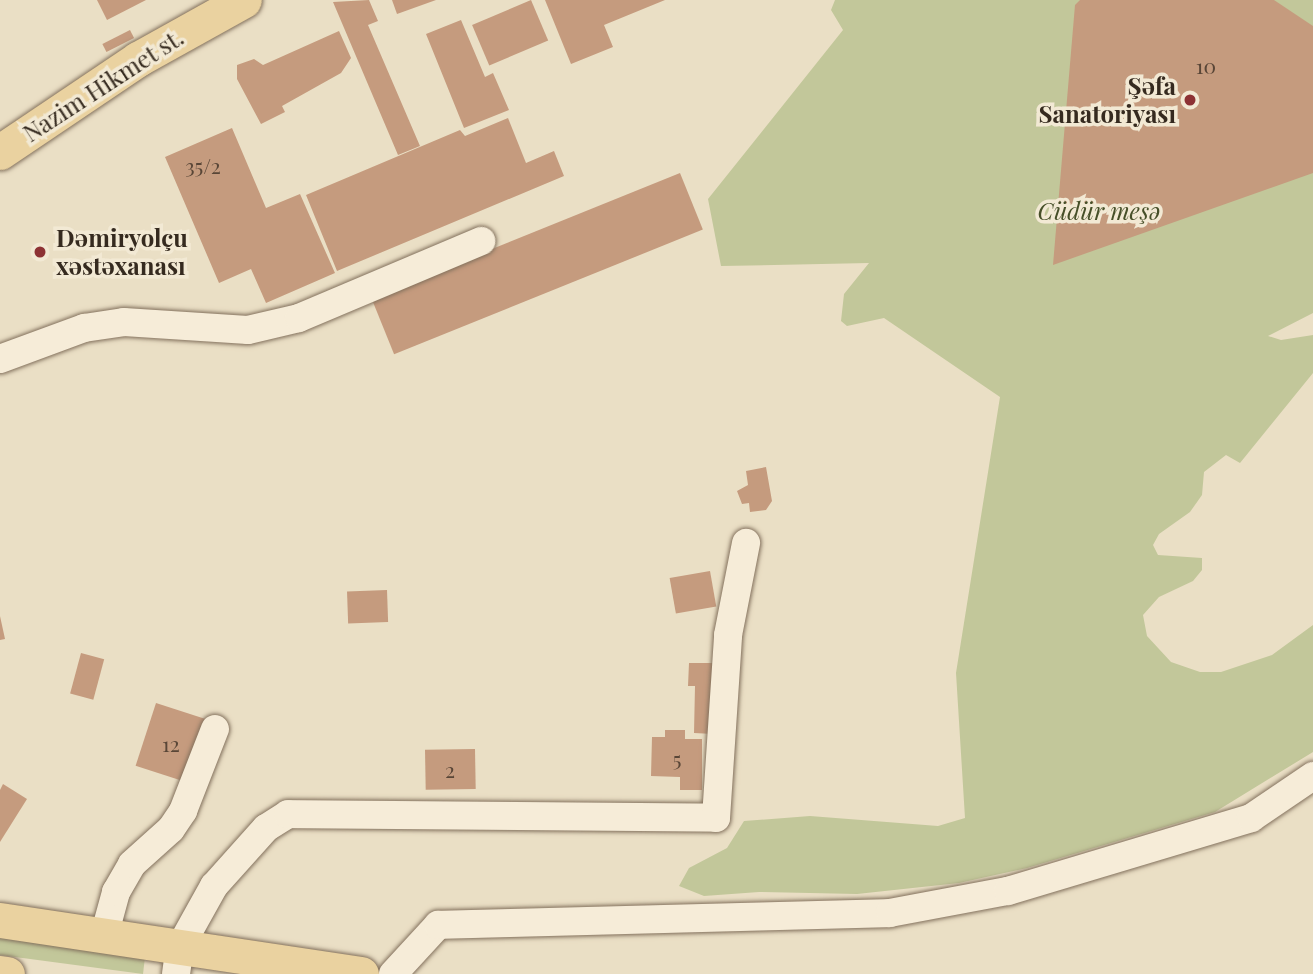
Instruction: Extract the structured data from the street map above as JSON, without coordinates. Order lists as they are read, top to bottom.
{
  "streets": {
    "main road": ["Nazim Hikmet st."]
  },
  "parks": ["Cüdür meşə"],
  "places": ["Şəfa Sanatoriyası", "Dəmiryolçu xəstəxanası"],
  "house_numbers": [
    "10",
    "35/2",
    "12",
    "5",
    "2"
  ]
}
